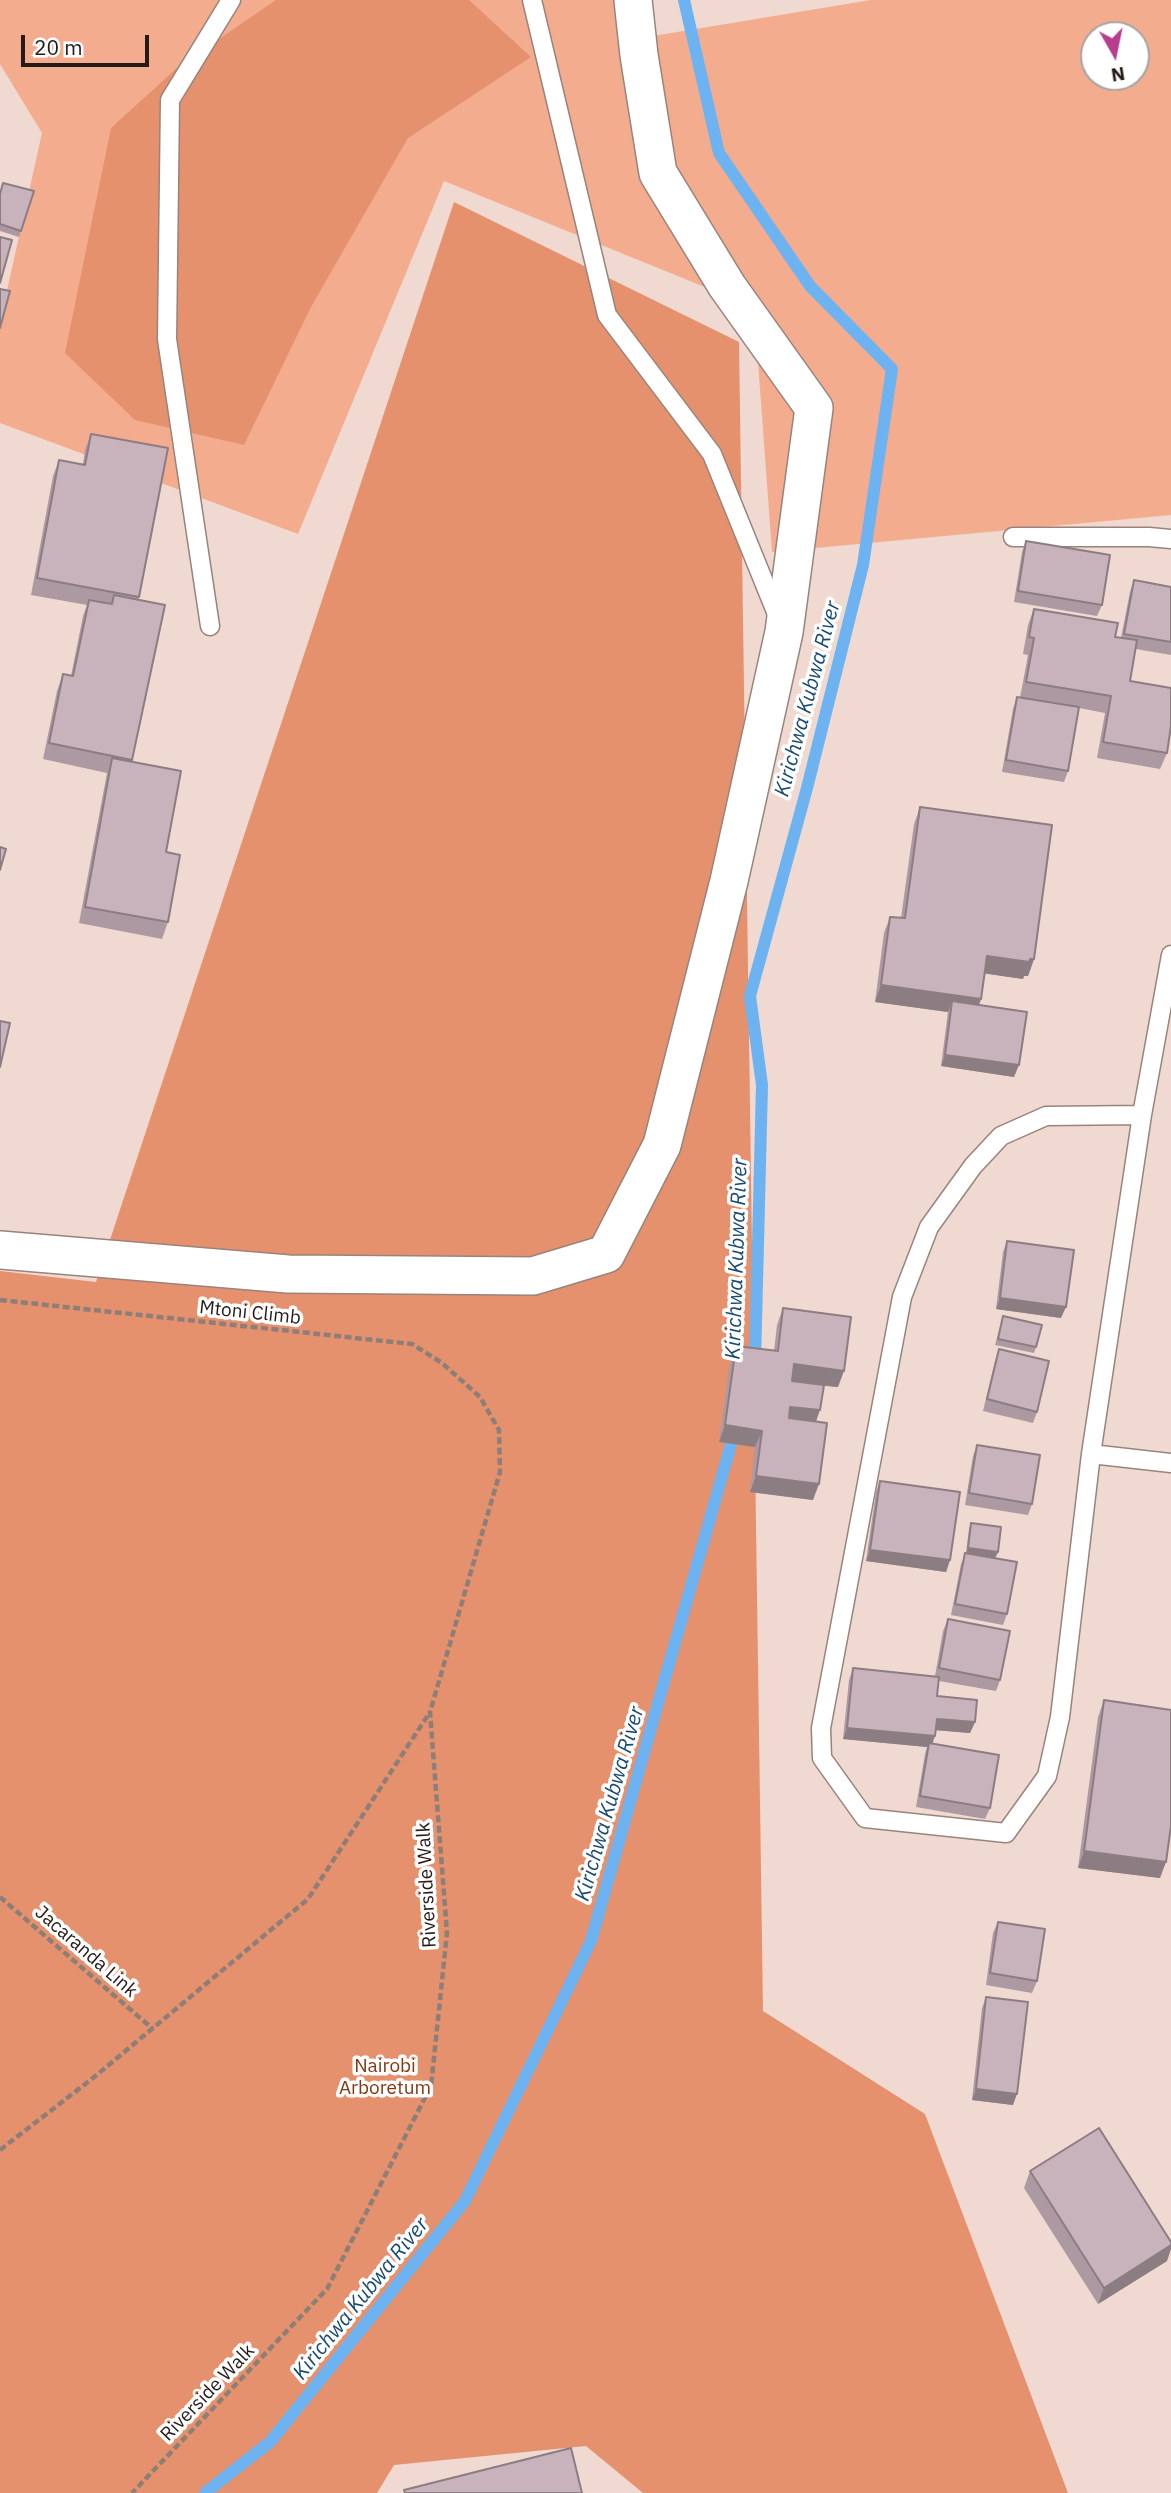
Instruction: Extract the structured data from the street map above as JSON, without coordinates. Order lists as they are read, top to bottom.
{
  "streets": {
    "path": ["Mtoni Climb", "Riverside Walk", "Jacaranda Link"]
  },
  "crossings": [
    ["Mtoni Climb", "Riverside Walk"]
  ],
  "water": ["Kirichwa Kubwa River"],
  "parks": ["Nairobi Arboretum"],
  "scale_bar": "20 m",
  "north": "bottom"
}
